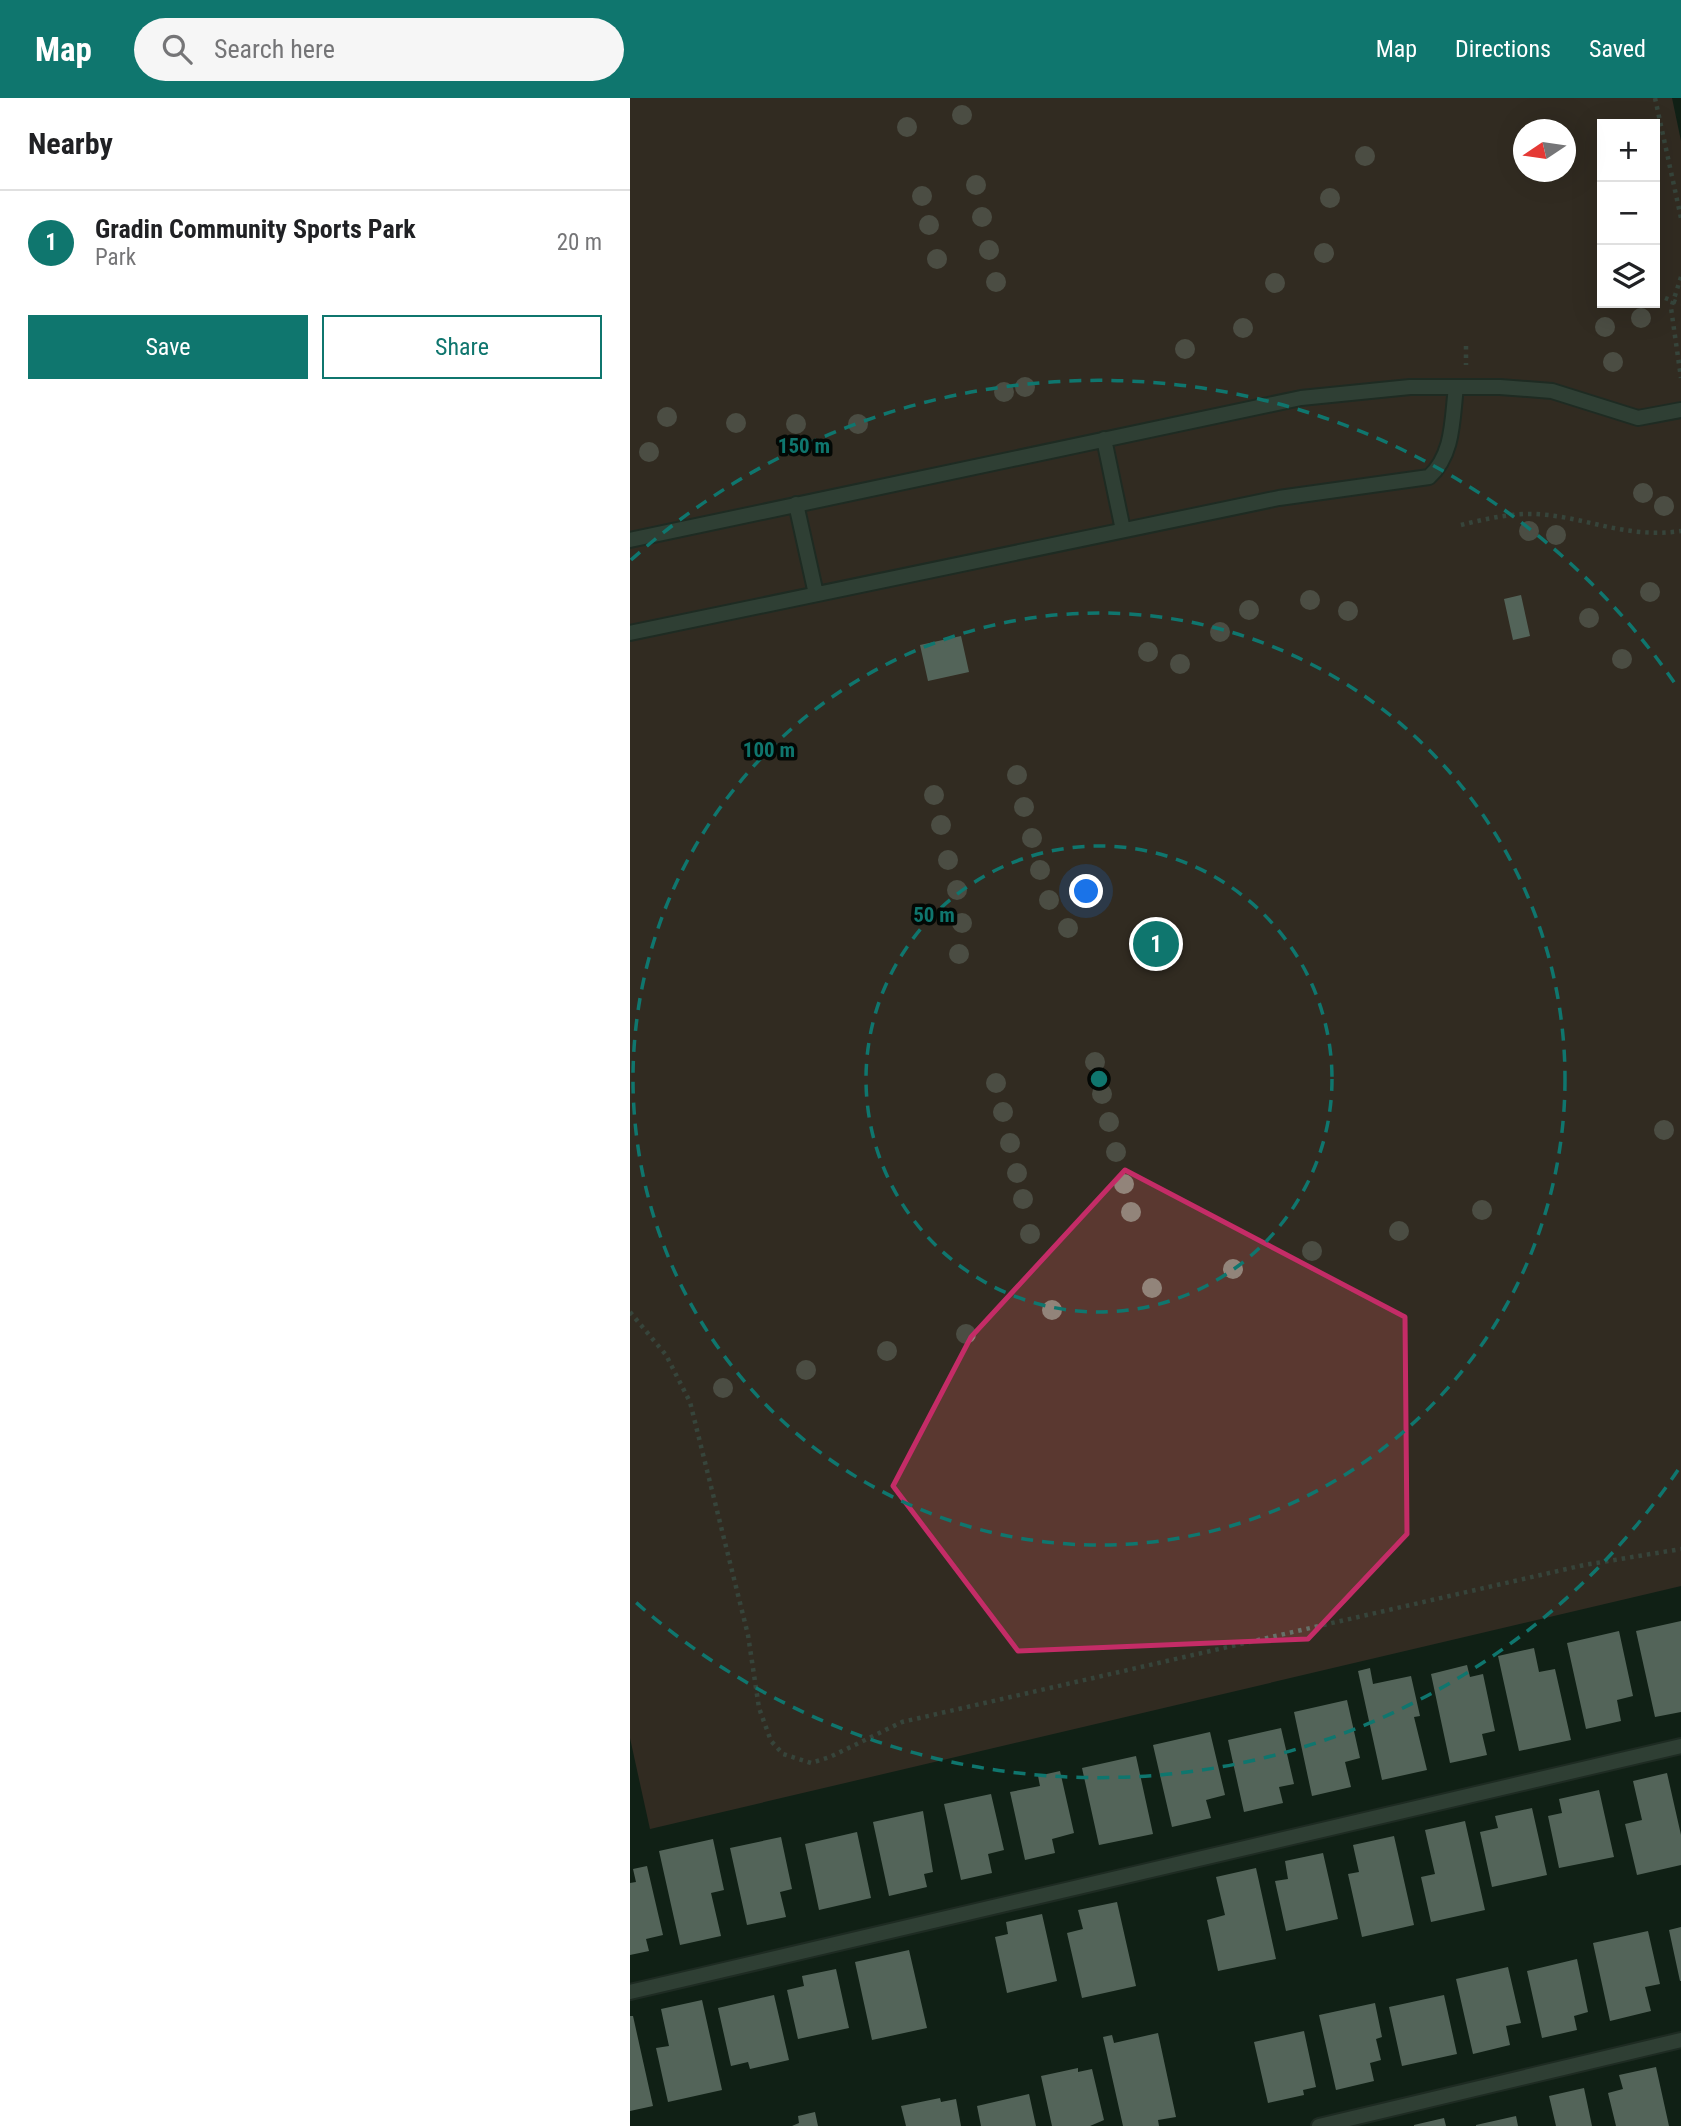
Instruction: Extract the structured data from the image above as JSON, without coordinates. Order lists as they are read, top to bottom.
{
  "north": "left",
  "page": {
    "header": "Map",
    "search": "Search here",
    "nav": ["Map", "Directions", "Saved"],
    "heading": "Nearby",
    "map_buttons": ["+", "−"],
    "list": [
      {
        "mark": "1",
        "name": "Gradin Community Sports Park",
        "note": "Park",
        "value": "20 m"
      }
    ],
    "buttons": ["Save", "Share"],
    "pins": "1"
  },
  "rings": ["150 m", "100 m", "50 m"]
}
